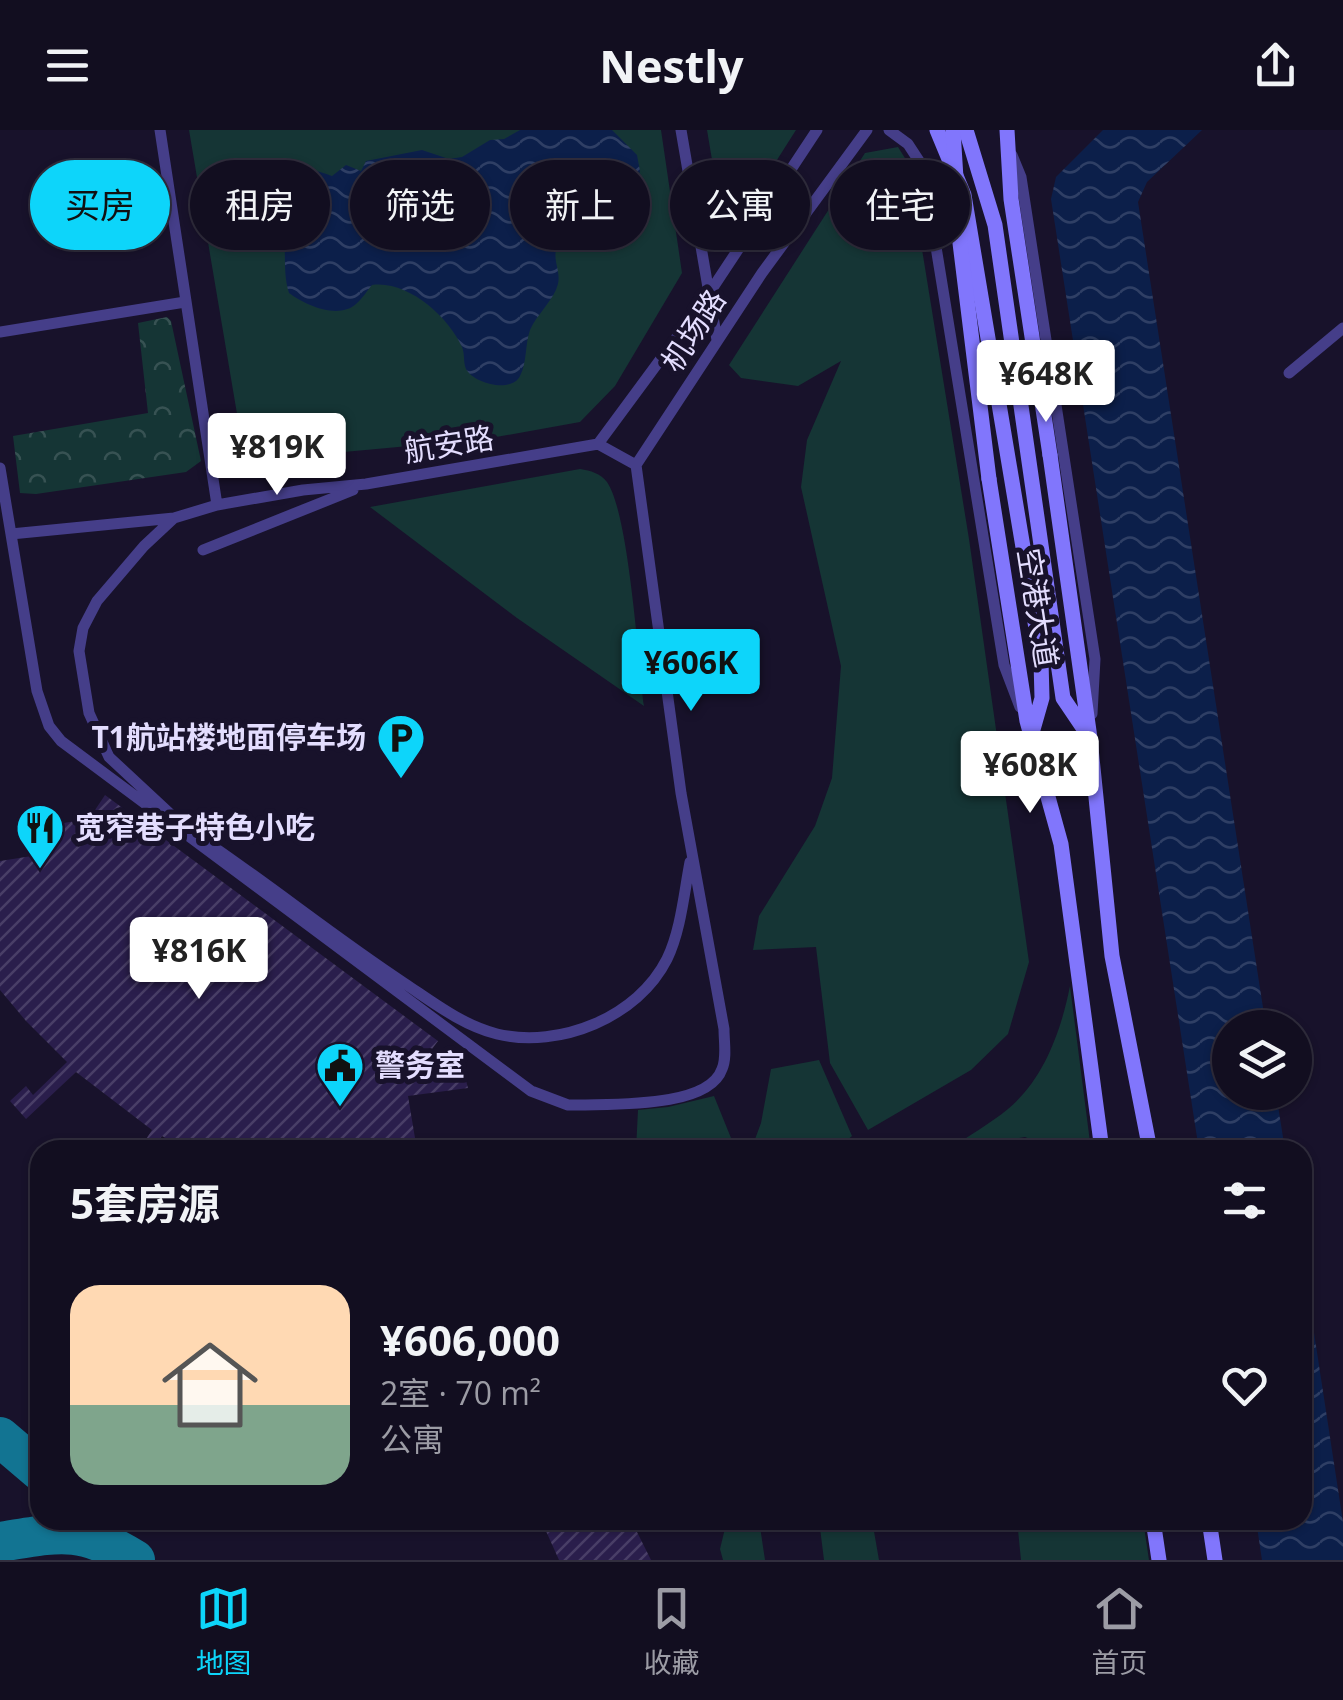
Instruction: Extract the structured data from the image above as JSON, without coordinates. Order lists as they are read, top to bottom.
{
  "streets": {
    "main road": ["空港大道"],
    "street": ["机场路", "航安路"]
  },
  "crossings": [
    ["机场路", "航安路"]
  ],
  "places": {
    "parking": ["T1航站楼地面停车场"],
    "restaurant": ["宽窄巷子特色小吃"],
    "public building": ["警务室"]
  },
  "page": {
    "header": "Nestly",
    "chip": [
      "买房",
      "租房",
      "筛选",
      "新上",
      "公寓",
      "住宅"
    ],
    "price": [
      "¥648K",
      "¥819K",
      "¥606K",
      "¥608K",
      "¥816K"
    ],
    "heading": "5套房源",
    "list": [
      {
        "name": "¥606,000",
        "note": "2室 · 70 m² · 公寓"
      }
    ],
    "tabs": ["地图", "收藏", "首页"]
  }
}
